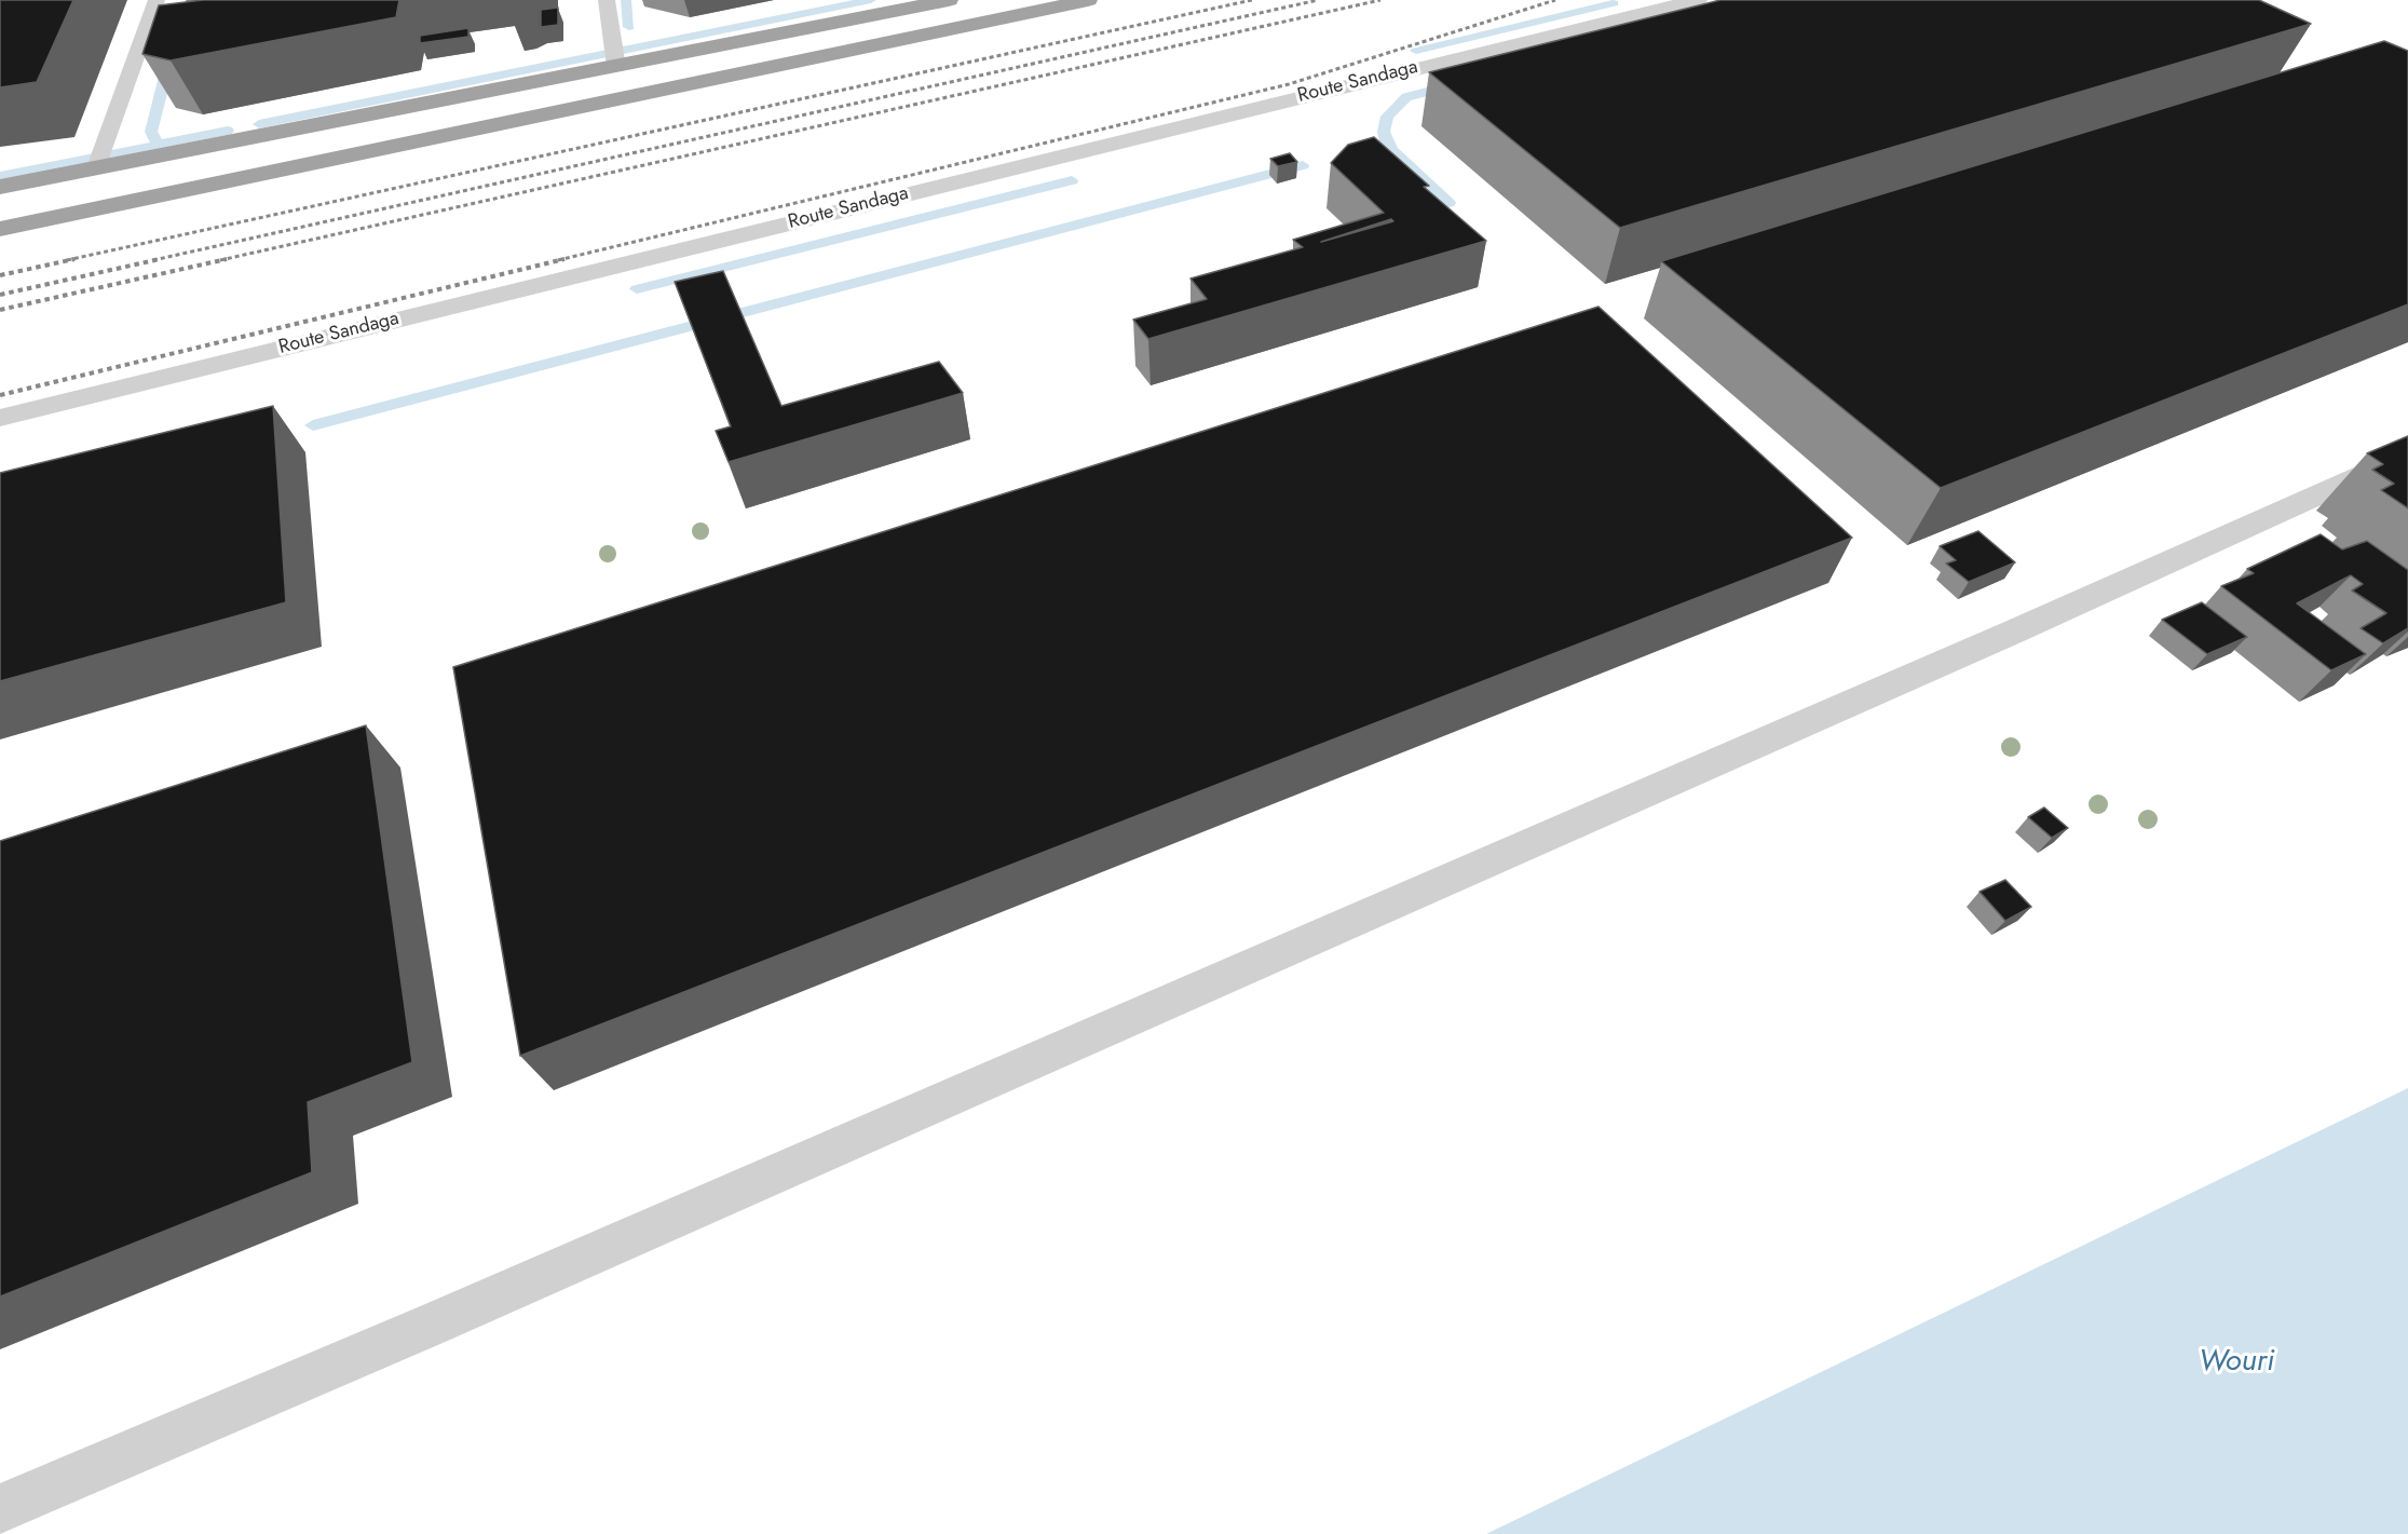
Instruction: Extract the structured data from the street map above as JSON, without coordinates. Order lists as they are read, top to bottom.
{
  "streets": {
    "street": ["Route Sandaga"]
  },
  "water": ["Wouri"]
}
